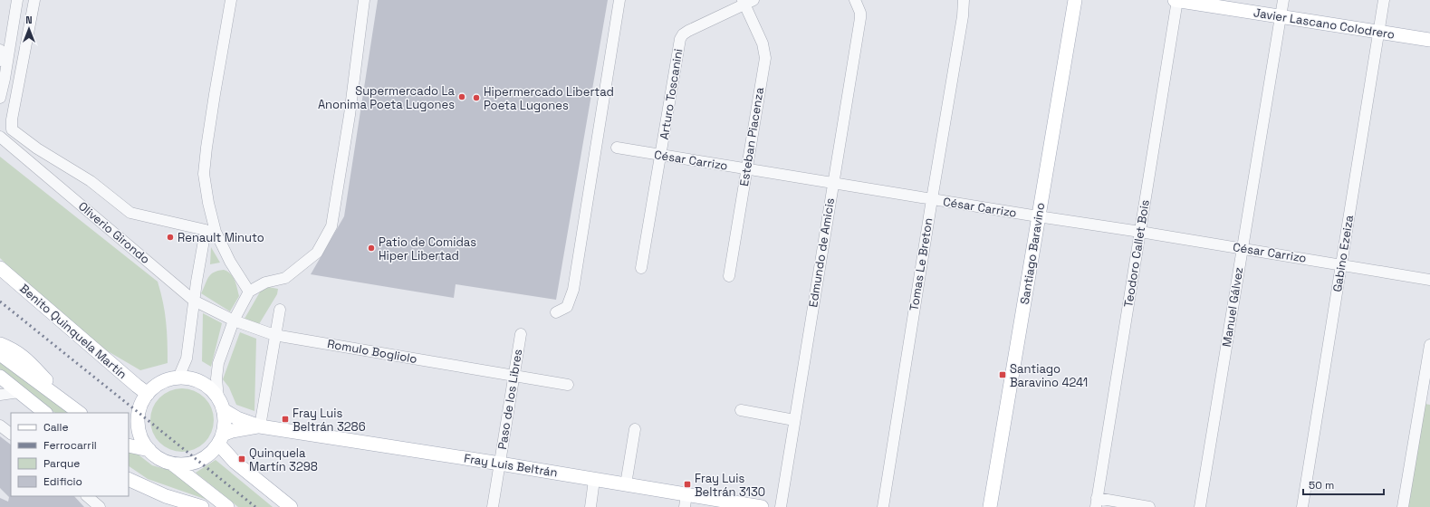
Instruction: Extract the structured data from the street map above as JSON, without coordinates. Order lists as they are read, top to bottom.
{
  "streets": {
    "main road": [
      "Javier Lascano Colodrero",
      "Santiago Baravino",
      "Benito Quinquela Martín",
      "Fray Luis Beltrán"
    ],
    "street": [
      "Arturo Toscanini",
      "Esteban Piacenza",
      "César Carrizo",
      "Oliverio Girondo",
      "Edmundo de Amicis",
      "Teodoro Callet Bois",
      "Gabino Ezeiza",
      "Tomas Le Breton",
      "Manuel Gálvez",
      "Romulo Bogliolo",
      "Paso de los Libres"
    ]
  },
  "crossings": [
    ["Javier Lascano Colodrero", "Teodoro Callet Bois"],
    ["Javier Lascano Colodrero", "Gabino Ezeiza"],
    ["Javier Lascano Colodrero", "Manuel Gálvez"],
    ["Arturo Toscanini", "Esteban Piacenza"],
    ["Arturo Toscanini", "César Carrizo"],
    ["Esteban Piacenza", "César Carrizo"],
    ["César Carrizo", "Edmundo de Amicis"],
    ["César Carrizo", "Santiago Baravino"],
    ["César Carrizo", "Teodoro Callet Bois"],
    ["César Carrizo", "Gabino Ezeiza"],
    ["César Carrizo", "Tomas Le Breton"],
    ["César Carrizo", "Manuel Gálvez"],
    ["Oliverio Girondo", "Romulo Bogliolo"],
    ["Romulo Bogliolo", "Paso de los Libres"],
    ["Paso de los Libres", "Fray Luis Beltrán"]
  ],
  "places": {
    "other": [
      "Supermercado La Anonima Poeta Lugones",
      "Hipermercado Libertad Poeta Lugones",
      "Renault Minuto",
      "Patio de Comidas Hiper Libertad"
    ],
    "transit": [
      "Santiago Baravino 4241",
      "Fray Luis Beltrán 3286",
      "Quinquela Martín 3298",
      "Fray Luis Beltrán 3130"
    ]
  },
  "legend": [
    "Calle",
    "Ferrocarril",
    "Parque",
    "Edificio"
  ],
  "scale_bar": "50 m",
  "north": "top"
}
